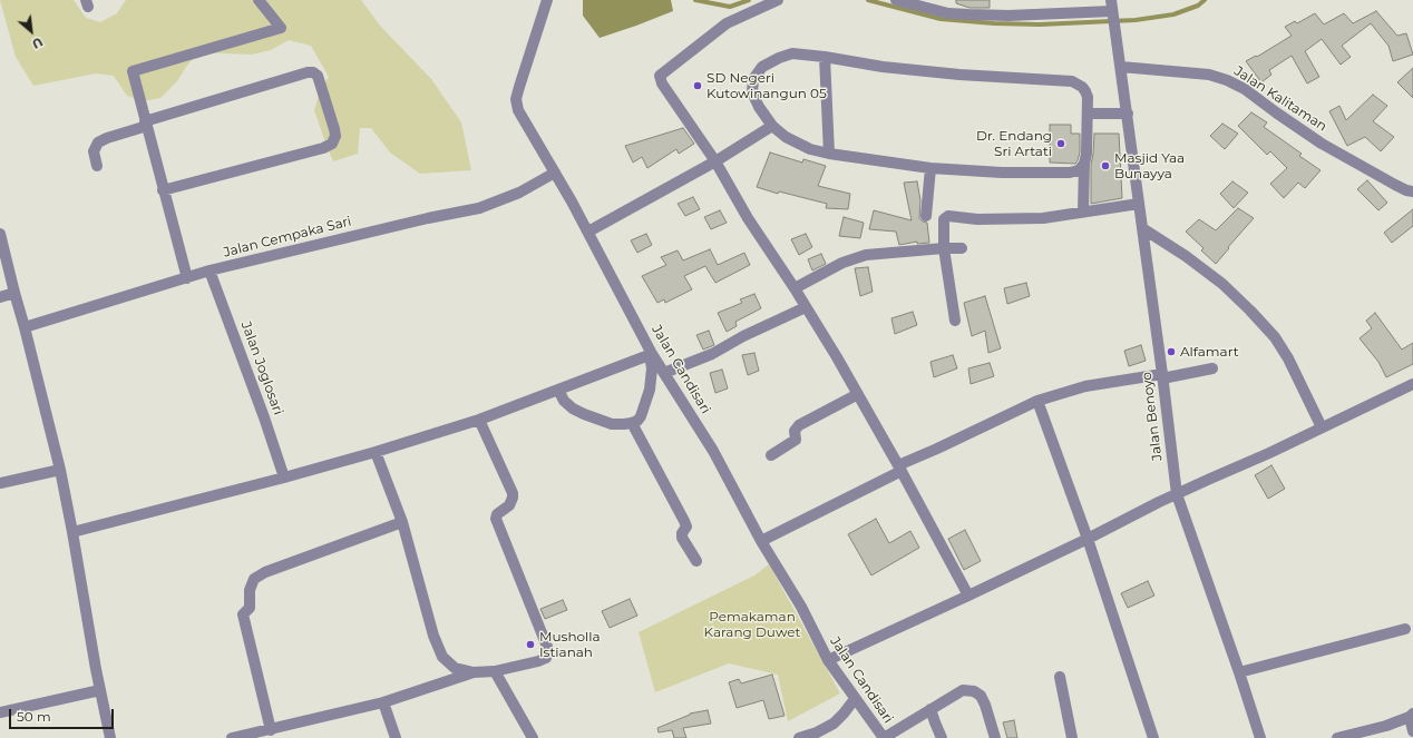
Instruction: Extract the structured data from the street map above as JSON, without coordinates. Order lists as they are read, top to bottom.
{
  "streets": {
    "street": [
      "Jalan Kalitaman",
      "Jalan Cempaka Sari",
      "Jalan Joglosari",
      "Jalan Candisari",
      "Jalan Benoyo"
    ]
  },
  "crossings": [
    ["Jalan Kalitaman", "Jalan Benoyo"],
    ["Jalan Cempaka Sari", "Jalan Joglosari"],
    ["Jalan Cempaka Sari", "Jalan Candisari"]
  ],
  "parks": ["Pemakaman Karang Duwet"],
  "places": [
    "SD Negeri Kutowinangun 05",
    "Dr. Endang Sri Artati",
    "Masjid Yaa Bunayya",
    "Alfamart",
    "Musholla Istianah"
  ],
  "scale_bar": "50 m",
  "north": "bottom right"
}
